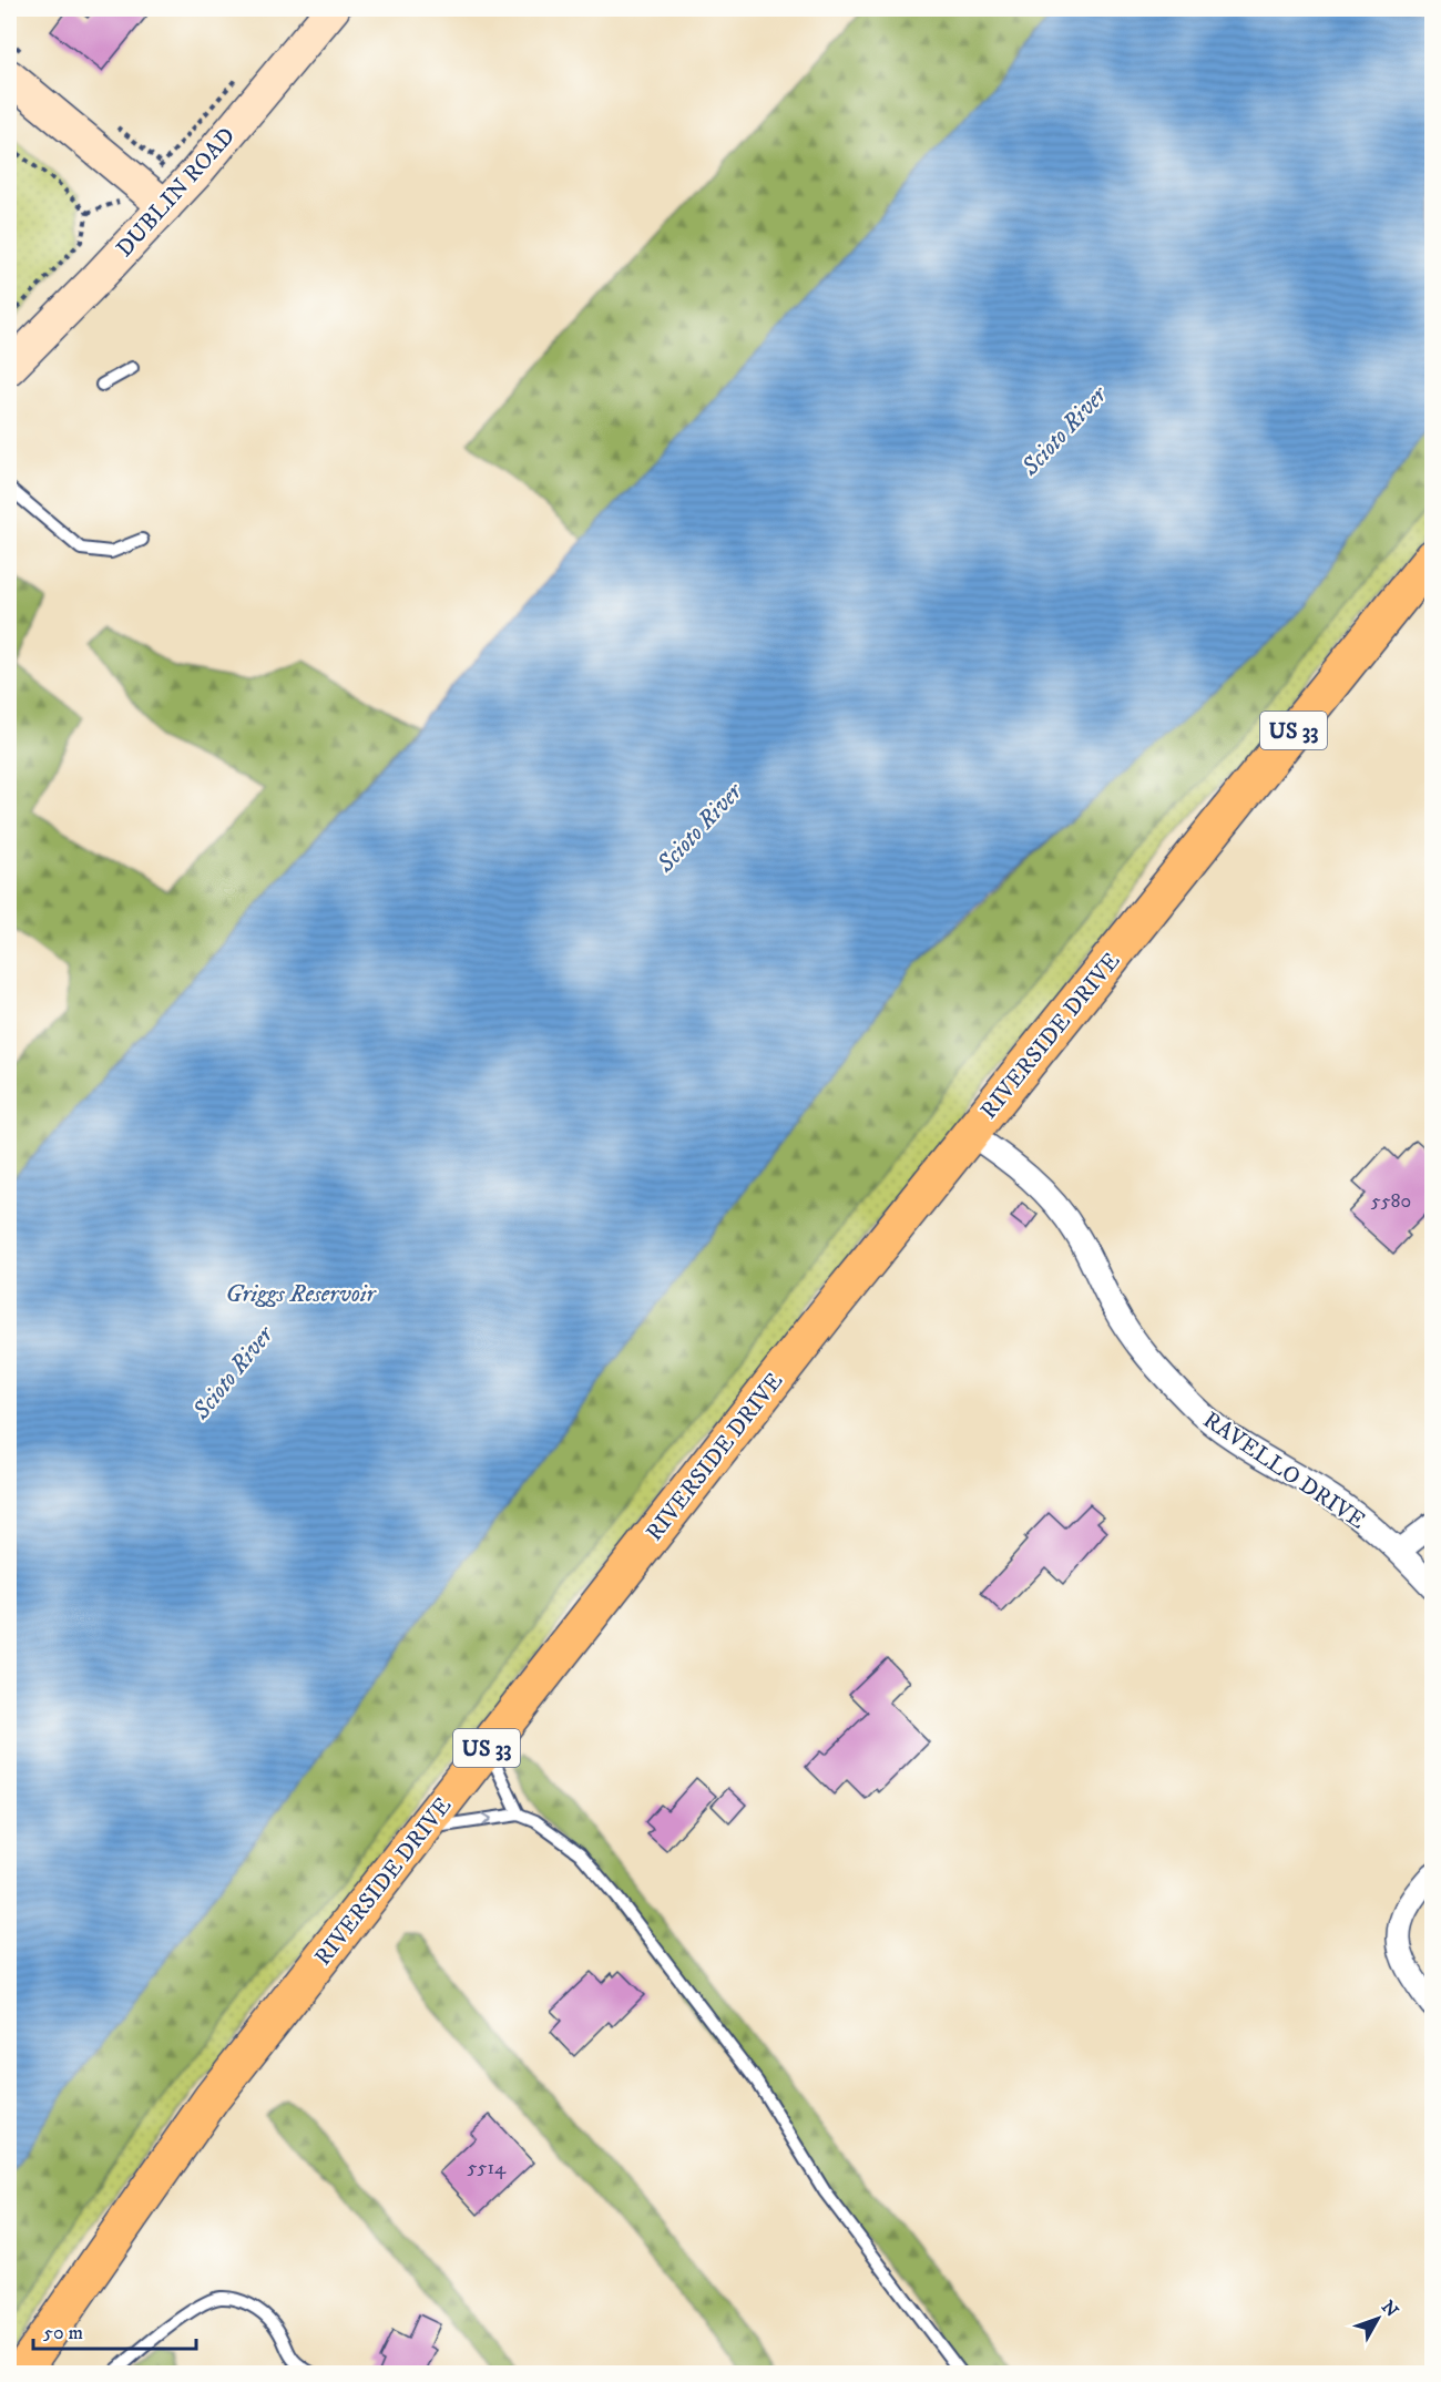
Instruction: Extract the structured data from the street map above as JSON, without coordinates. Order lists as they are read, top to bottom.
{
  "streets": {
    "main road": ["DUBLIN ROAD", "US 33", "RIVERSIDE DRIVE"],
    "street": ["RAVELLO DRIVE"]
  },
  "crossings": [
    ["RIVERSIDE DRIVE", "RAVELLO DRIVE"]
  ],
  "water": ["Scioto River", "Griggs Reservoir"],
  "house_numbers": ["5580", "5514"],
  "scale_bar": "50 m",
  "north": "top right"
}
